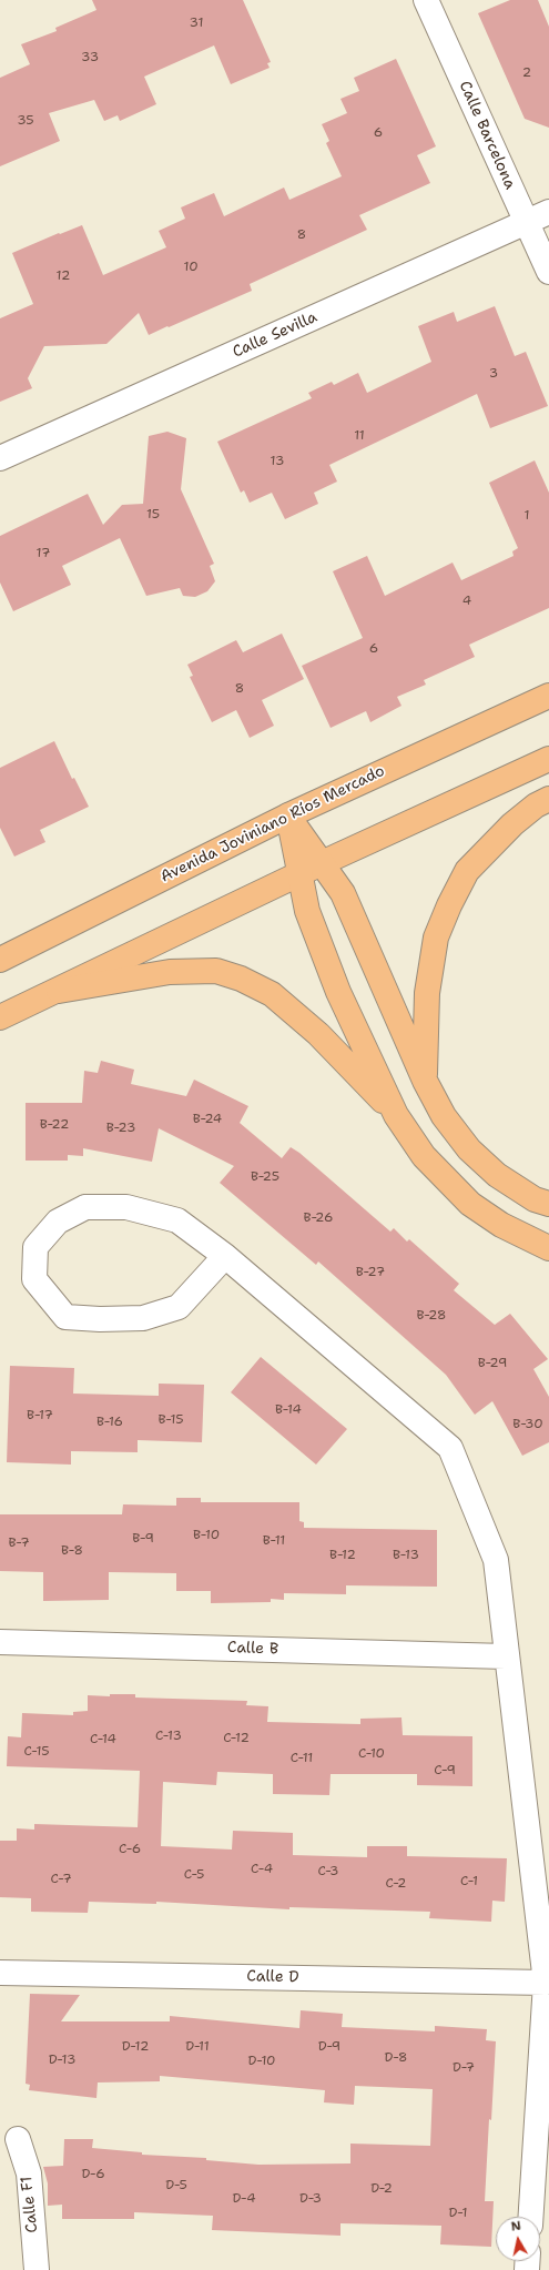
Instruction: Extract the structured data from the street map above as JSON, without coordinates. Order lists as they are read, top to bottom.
{
  "streets": {
    "main road": ["Avenida Joviniano Ríos Mercado"],
    "street": [
      "Calle Barcelona",
      "Calle Sevilla",
      "Calle B",
      "Calle D",
      "Calle F1"
    ]
  },
  "crossings": [
    ["Calle Barcelona", "Calle Sevilla"]
  ],
  "house_numbers": [
    "31",
    "33",
    "2",
    "35",
    "6",
    "8",
    "10",
    "12",
    "3",
    "11",
    "13",
    "15",
    "1",
    "17",
    "4",
    "6",
    "8",
    "B-24",
    "B-22",
    "B-23",
    "B-25",
    "B-26",
    "B-27",
    "B-28",
    "B-29",
    "B-14",
    "B-17",
    "B-15",
    "B-16",
    "B-30",
    "B-10",
    "B-9",
    "B-11",
    "B-7",
    "B-8",
    "B-12",
    "B-13",
    "C-13",
    "C-12",
    "C-14",
    "C-15",
    "C-10",
    "C-11",
    "C-9",
    "C-6",
    "C-4",
    "C-3",
    "C-5",
    "C-7",
    "C-1",
    "C-2",
    "D-12",
    "D-11",
    "D-9",
    "D-8",
    "D-13",
    "D-10",
    "D-7",
    "D-6",
    "D-5",
    "D-2",
    "D-4",
    "D-3",
    "D-1"
  ],
  "north": "top"
}
